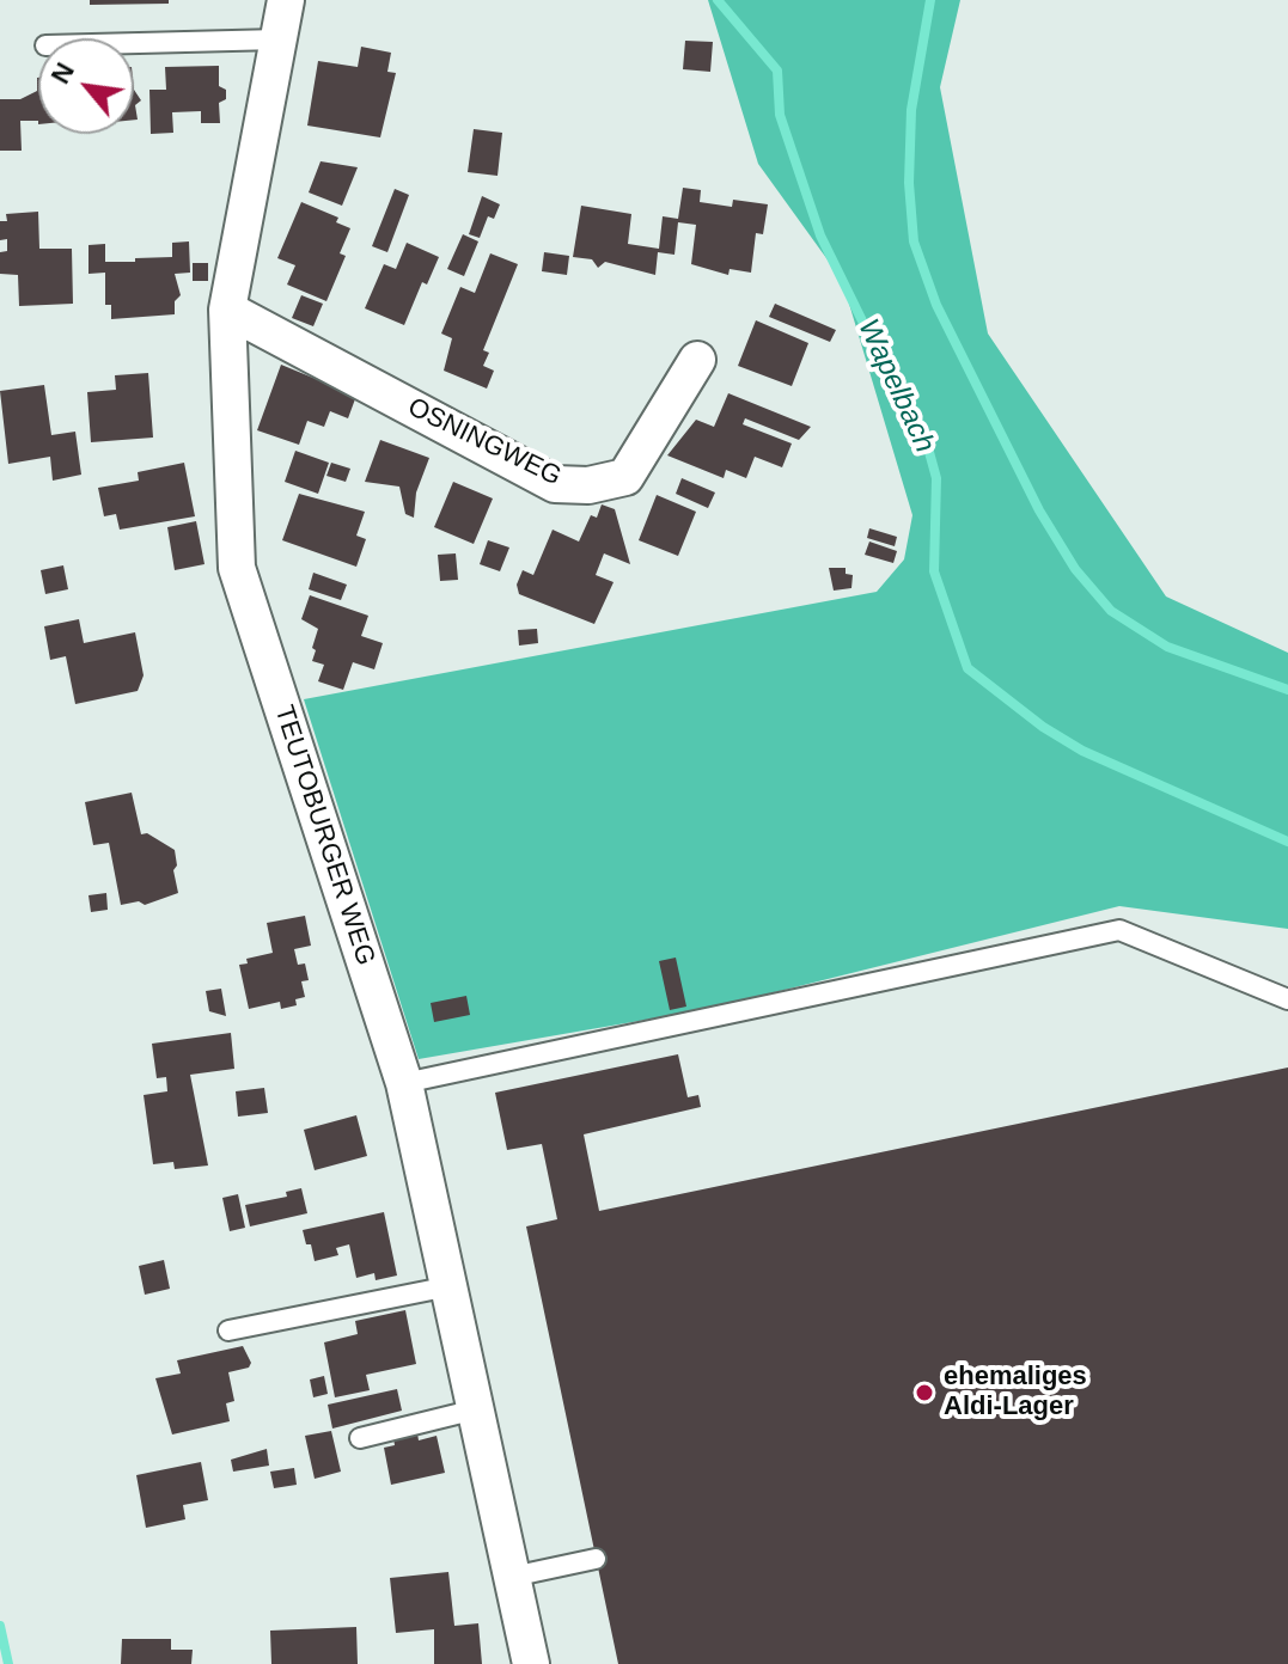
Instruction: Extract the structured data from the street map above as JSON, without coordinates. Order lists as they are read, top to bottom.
{
  "streets": {
    "street": ["OSNINGWEG", "TEUTOBURGER WEG"]
  },
  "crossings": [
    ["OSNINGWEG", "TEUTOBURGER WEG"]
  ],
  "water": ["Wapelbach"],
  "places": ["ehemaliges Aldi-Lager"],
  "north": "top left"
}
